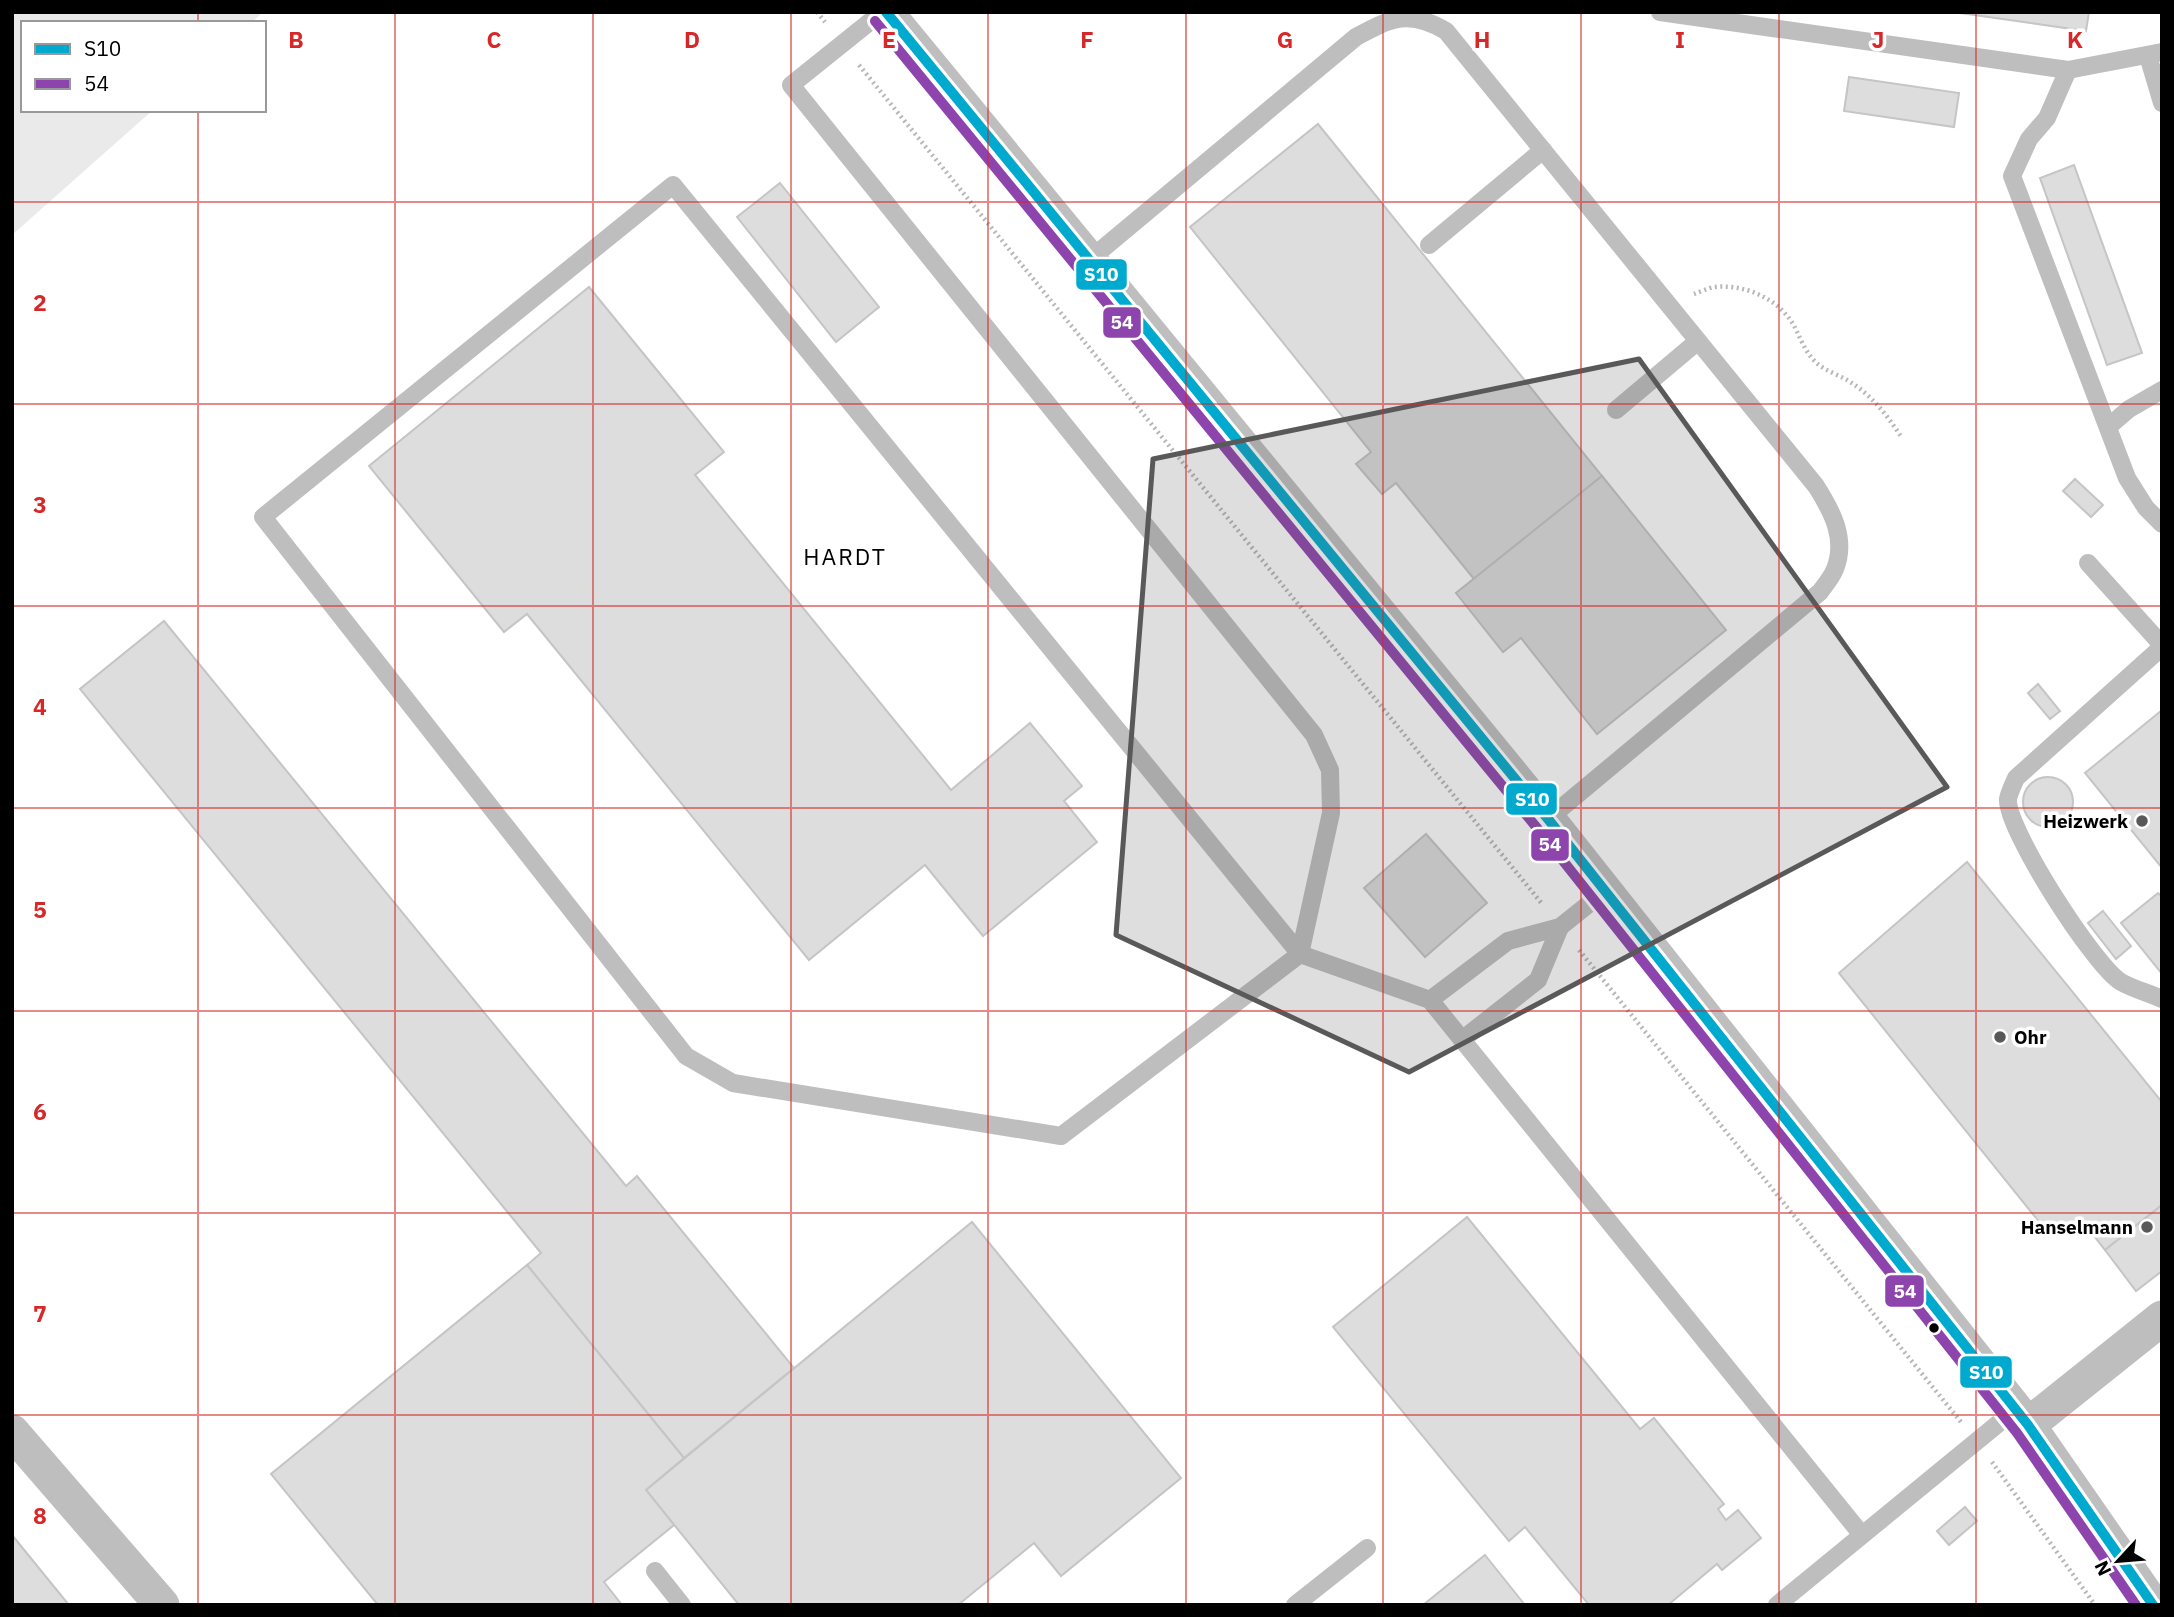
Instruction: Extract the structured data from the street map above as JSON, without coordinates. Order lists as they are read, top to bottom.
{
  "districts": ["HARDT"],
  "places": ["Heizwerk", "Ohr", "Hanselmann"],
  "lines": ["transit line S10", "transit line 54"],
  "legend": ["S10", "54"],
  "north": "bottom left",
  "grid": {
    "columns": [
      "B",
      "C",
      "D",
      "E",
      "F",
      "G",
      "H",
      "I",
      "J",
      "K"
    ],
    "rows": [
      "2",
      "3",
      "4",
      "5",
      "6",
      "7",
      "8"
    ]
  }
}
